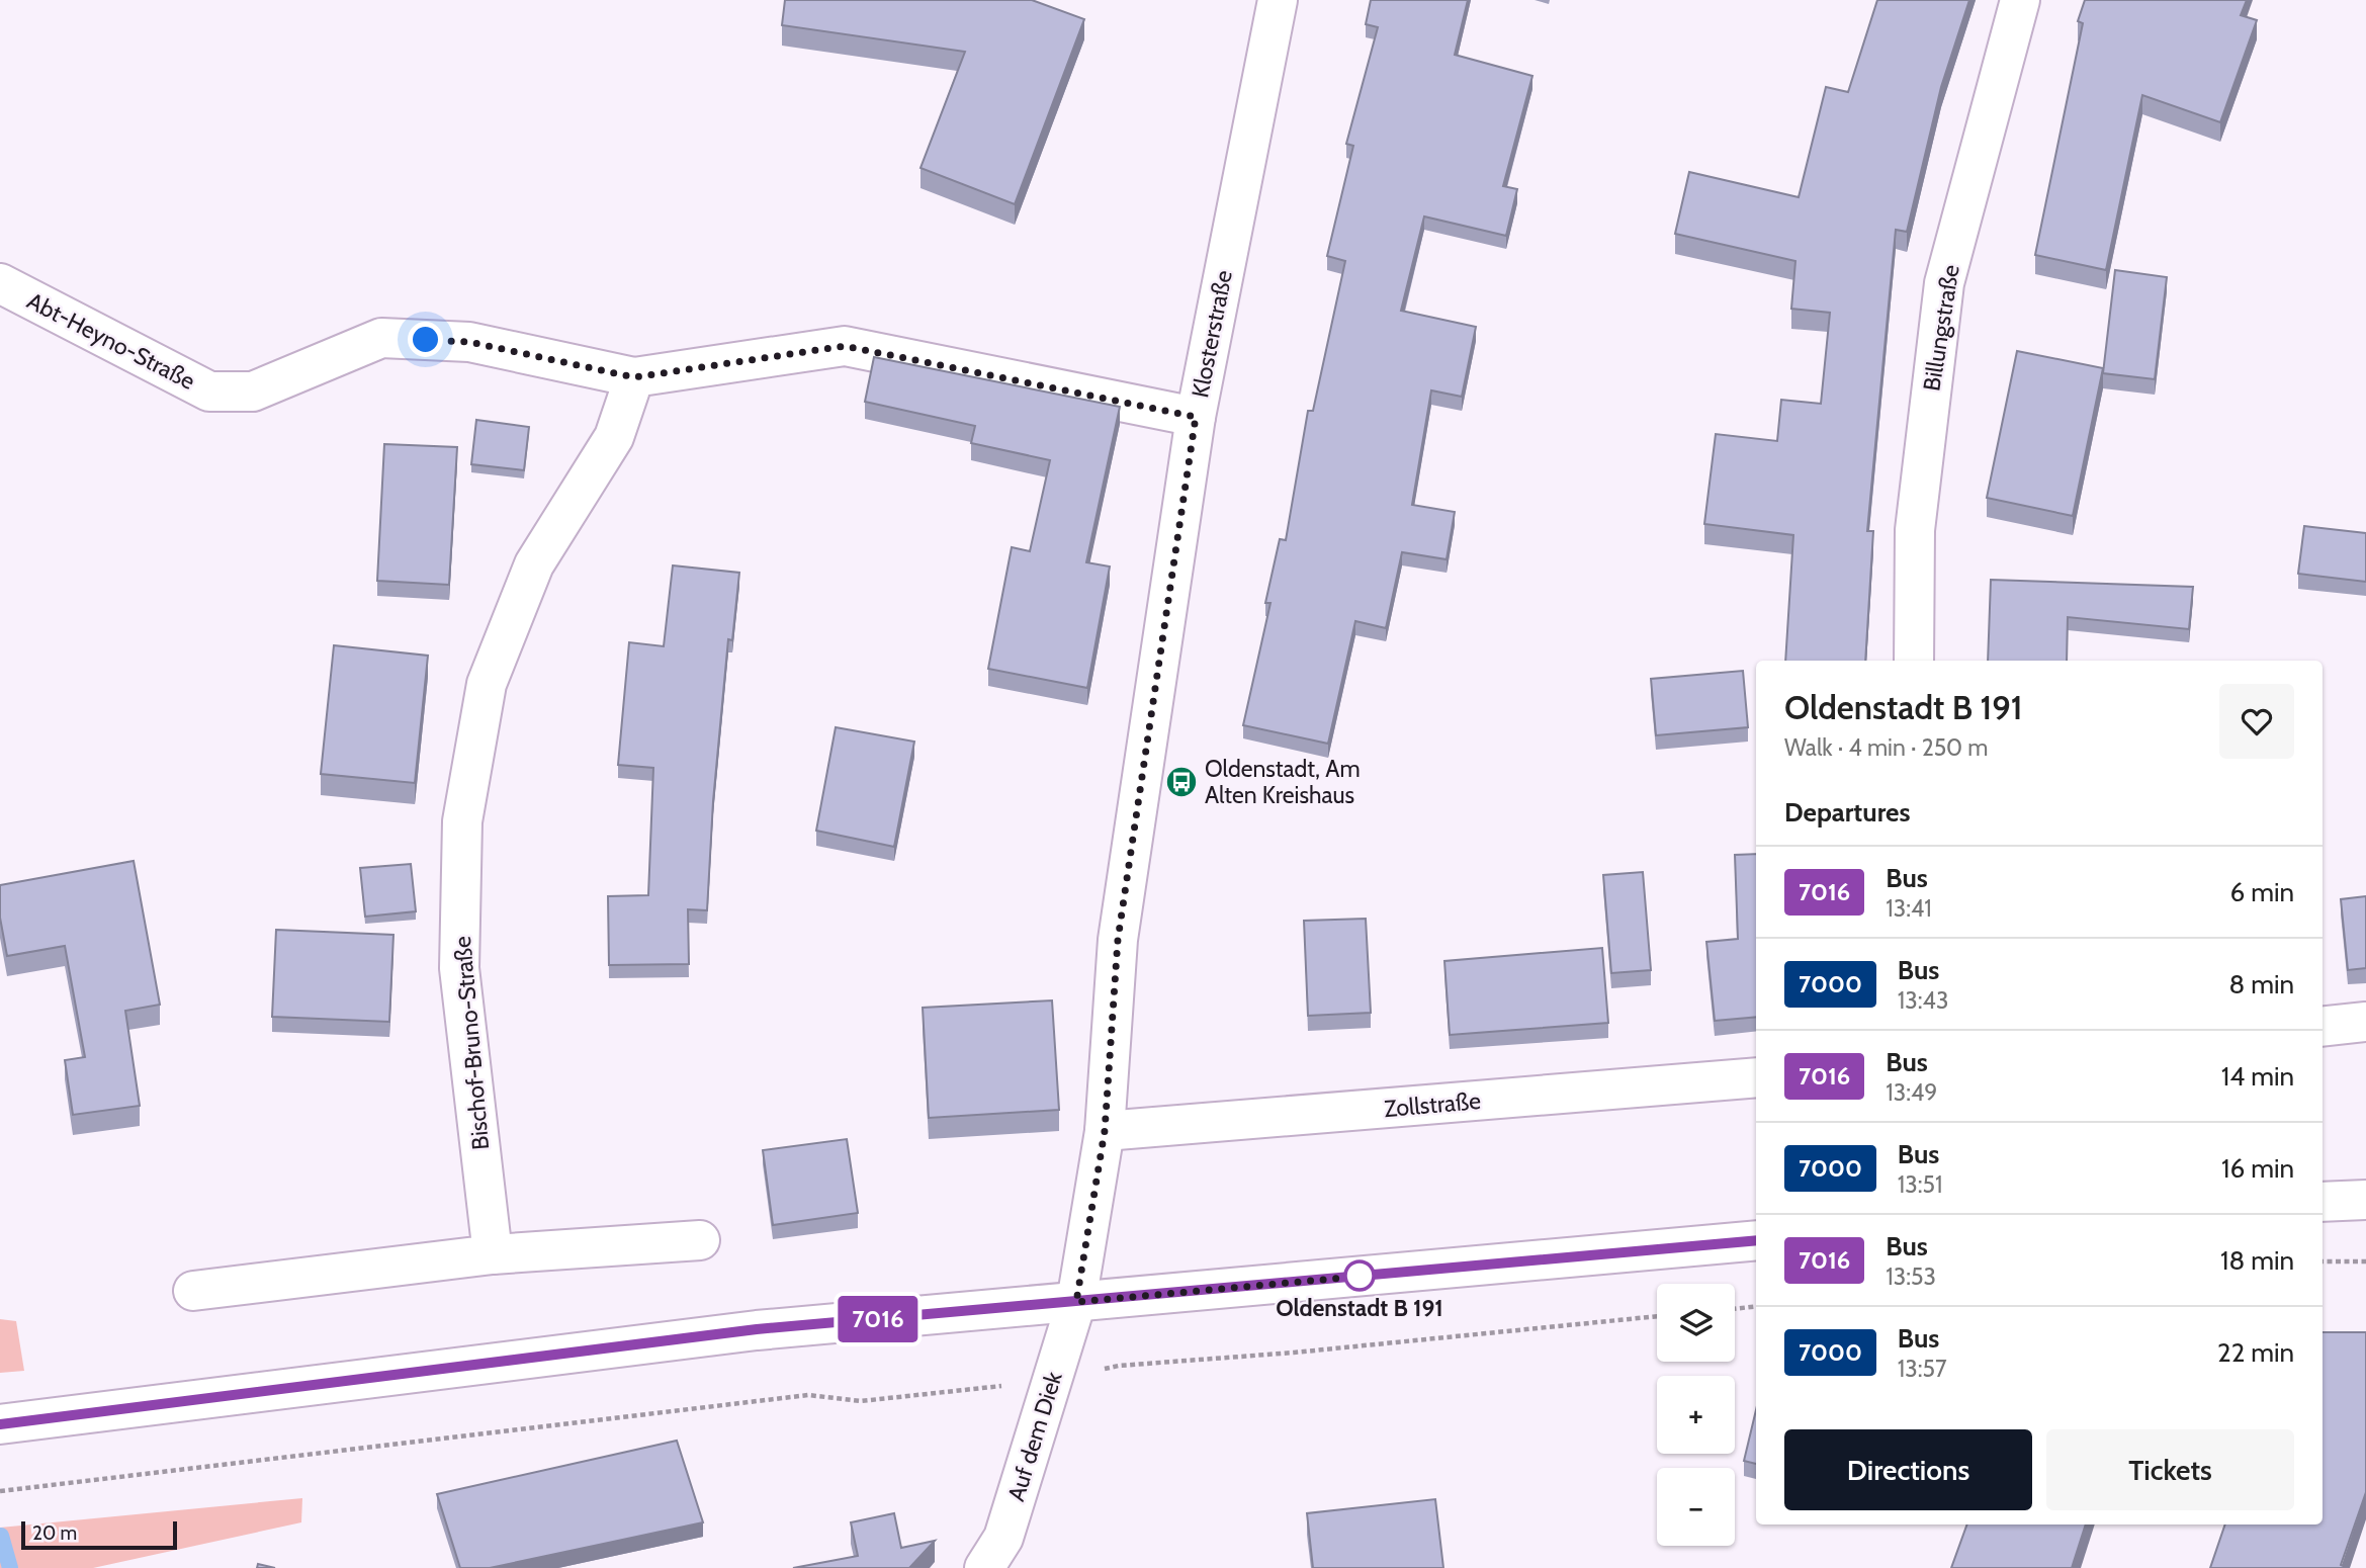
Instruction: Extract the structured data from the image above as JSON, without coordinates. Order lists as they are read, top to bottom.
{
  "streets": {
    "street": [
      "Billungstraße",
      "Klosterstraße",
      "Abt-Heyno-Straße",
      "Bischof-Bruno-Straße",
      "Zollstraße",
      "Auf dem Diek"
    ]
  },
  "crossings": [
    ["Klosterstraße", "Zollstraße"],
    ["Klosterstraße", "Auf dem Diek"],
    ["Abt-Heyno-Straße", "Bischof-Bruno-Straße"]
  ],
  "places": {
    "bus stop": ["Oldenstadt, Am Alten Kreishaus"],
    "other": ["Oldenstadt B 191"]
  },
  "lines": ["bus line 7016"],
  "scale_bar": "20 m",
  "page": {
    "on_map": "7016",
    "heading": [
      ["Oldenstadt B 191", "Walk · 4 min · 250 m"],
      "Departures"
    ],
    "list": [
      {
        "mark": "7016",
        "name": "Bus",
        "note": "13:41",
        "value": "6 min"
      },
      {
        "mark": "7000",
        "name": "Bus",
        "note": "13:43",
        "value": "8 min"
      },
      {
        "mark": "7016",
        "name": "Bus",
        "note": "13:49",
        "value": "14 min"
      },
      {
        "mark": "7000",
        "name": "Bus",
        "note": "13:51",
        "value": "16 min"
      },
      {
        "mark": "7016",
        "name": "Bus",
        "note": "13:53",
        "value": "18 min"
      },
      {
        "mark": "7000",
        "name": "Bus",
        "note": "13:57",
        "value": "22 min"
      }
    ],
    "map_buttons": ["+", "−"],
    "buttons": ["Directions", "Tickets"],
    "scale": "20 m"
  }
}
